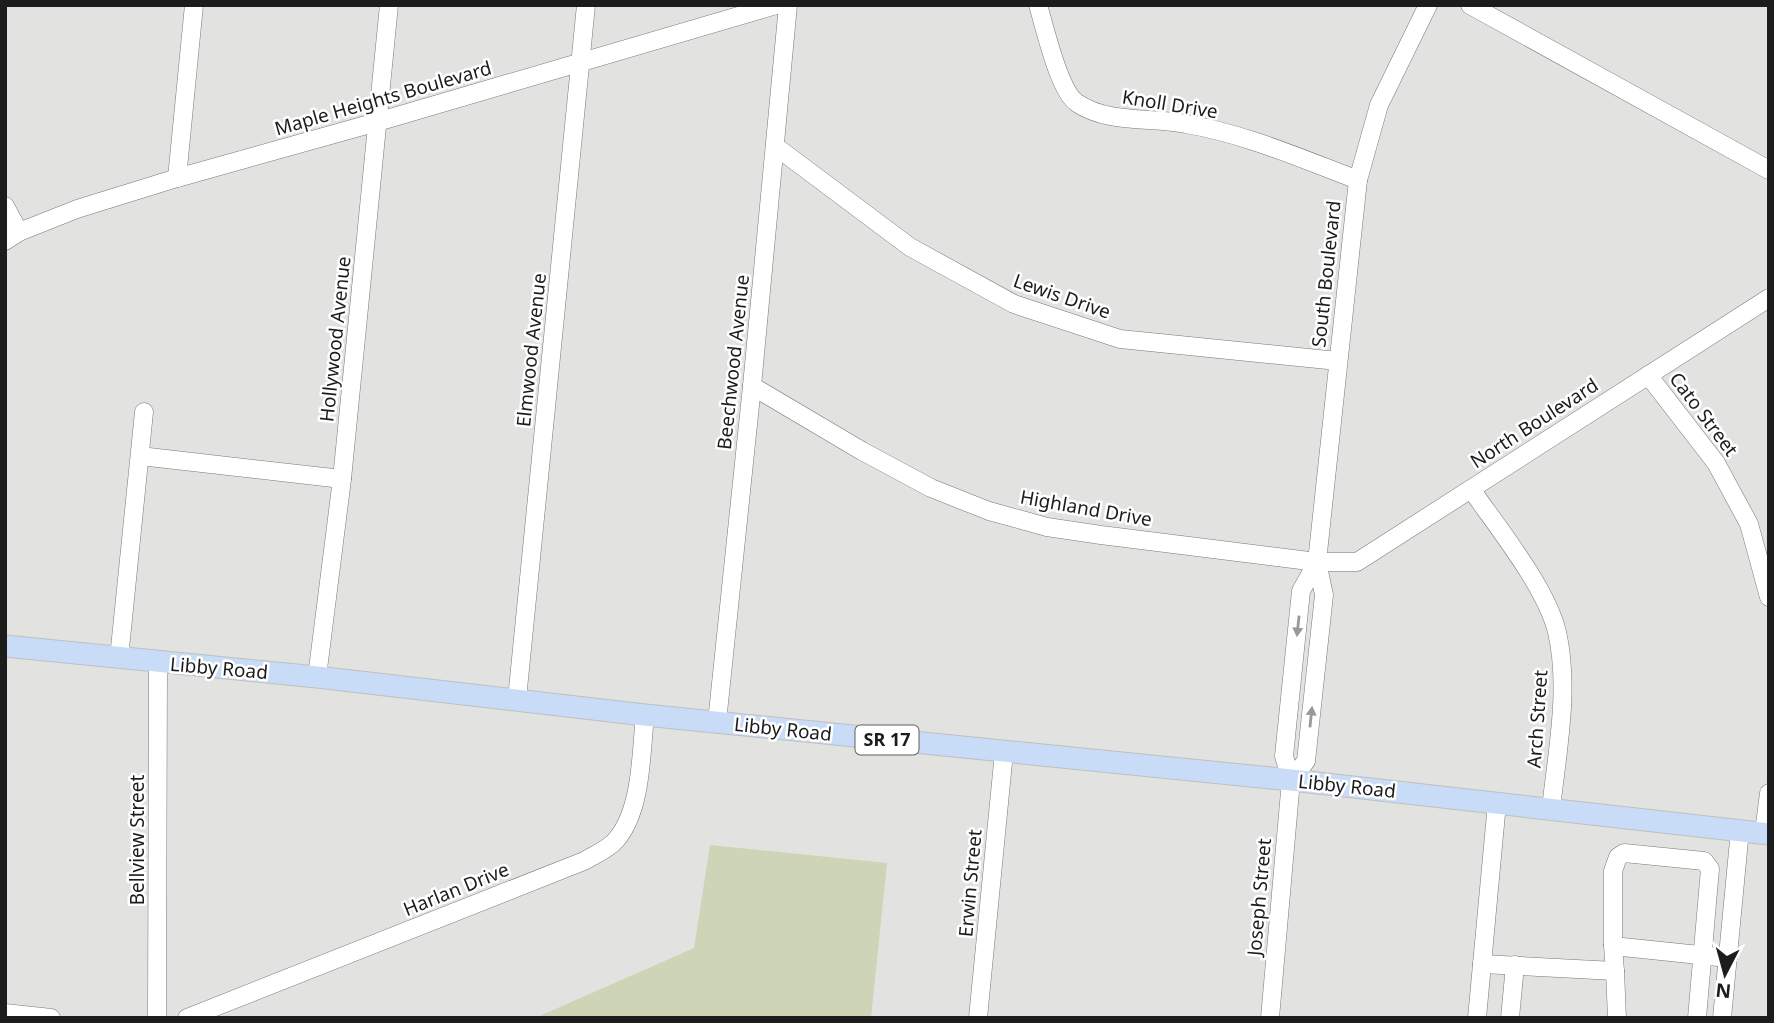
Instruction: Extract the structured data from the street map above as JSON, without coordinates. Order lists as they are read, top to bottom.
{
  "streets": {
    "main road": ["Libby Road", "SR 17"],
    "street": [
      "Maple Heights Boulevard",
      "Knoll Drive",
      "South Boulevard",
      "Lewis Drive",
      "Hollywood Avenue",
      "Elmwood Avenue",
      "Beechwood Avenue",
      "Cato Street",
      "North Boulevard",
      "Highland Drive",
      "Arch Street",
      "Bellview Street",
      "Erwin Street",
      "Harlan Drive",
      "Joseph Street"
    ]
  },
  "crossings": [
    ["Maple Heights Boulevard", "Hollywood Avenue"],
    ["Maple Heights Boulevard", "Elmwood Avenue"],
    ["Knoll Drive", "South Boulevard"],
    ["South Boulevard", "Lewis Drive"],
    ["South Boulevard", "North Boulevard"],
    ["South Boulevard", "Highland Drive"],
    ["South Boulevard", "Libby Road"],
    ["South Boulevard", "Joseph Street"],
    ["Lewis Drive", "Beechwood Avenue"],
    ["Hollywood Avenue", "Libby Road"],
    ["Elmwood Avenue", "Libby Road"],
    ["Beechwood Avenue", "Highland Drive"],
    ["Beechwood Avenue", "Libby Road"],
    ["Cato Street", "North Boulevard"],
    ["North Boulevard", "Highland Drive"],
    ["North Boulevard", "Arch Street"],
    ["Libby Road", "Arch Street"],
    ["Libby Road", "Bellview Street"],
    ["Libby Road", "Erwin Street"],
    ["Libby Road", "Harlan Drive"],
    ["Libby Road", "Joseph Street"]
  ],
  "north": "bottom"
}
